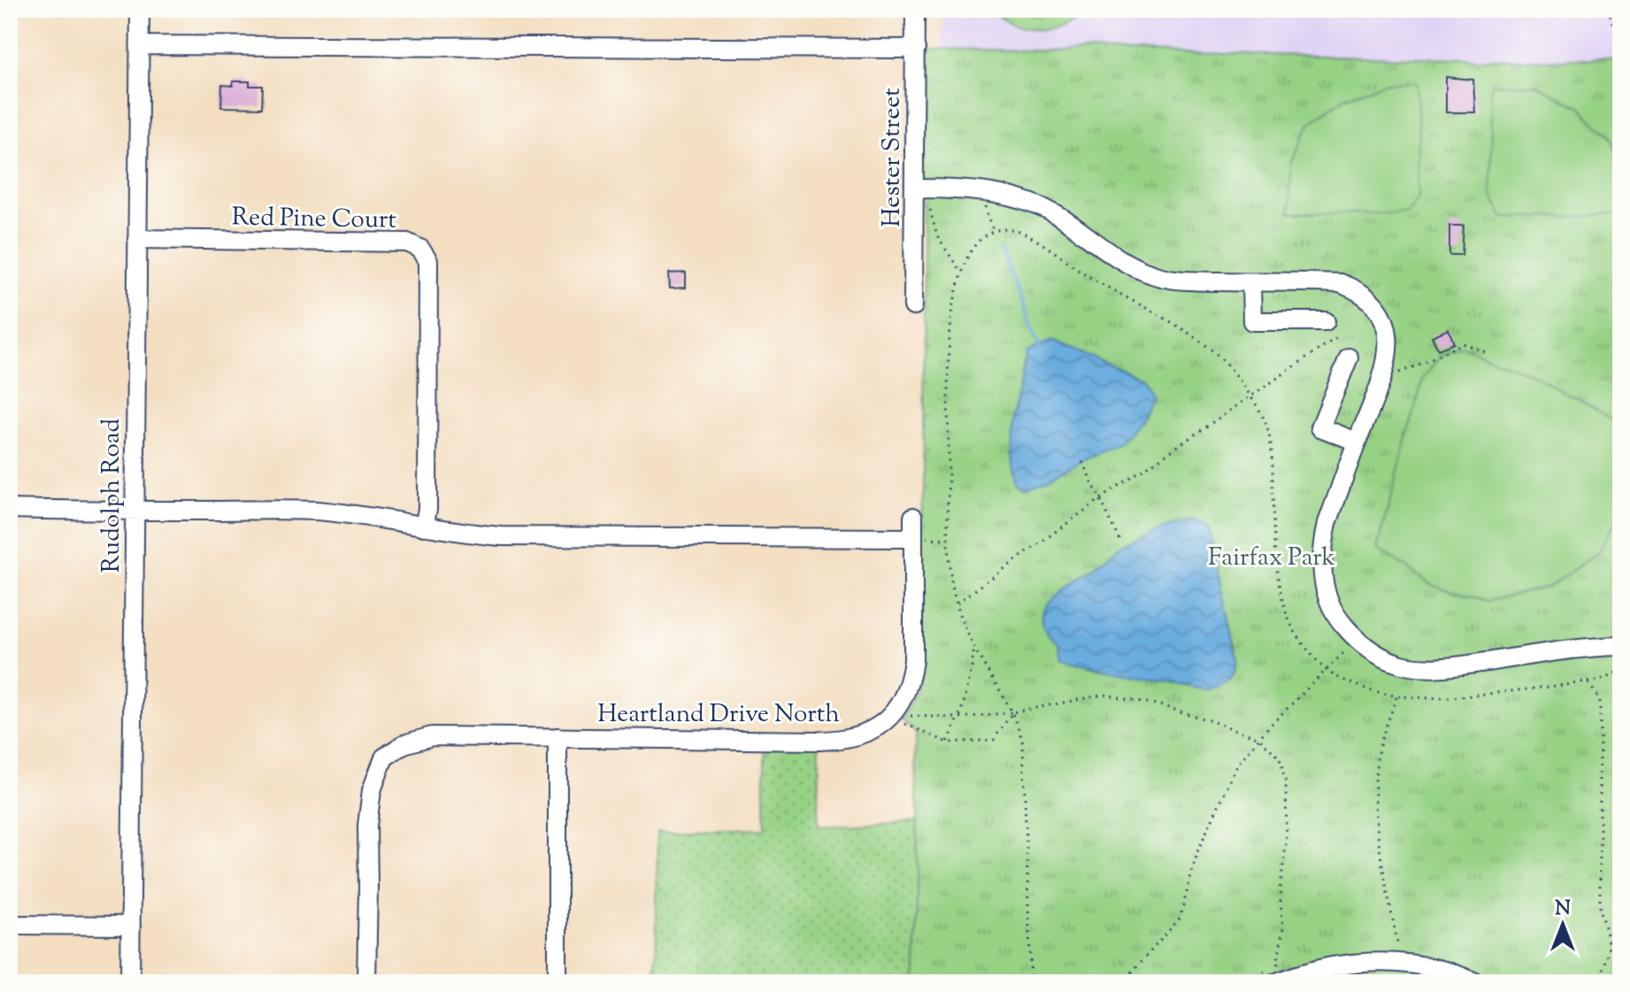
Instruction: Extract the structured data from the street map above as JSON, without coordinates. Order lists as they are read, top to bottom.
{
  "streets": {
    "street": [
      "Hester Street",
      "Red Pine Court",
      "Rudolph Road",
      "Heartland Drive North"
    ]
  },
  "crossings": [
    ["Red Pine Court", "Rudolph Road"]
  ],
  "parks": ["Fairfax Park"],
  "north": "top"
}
